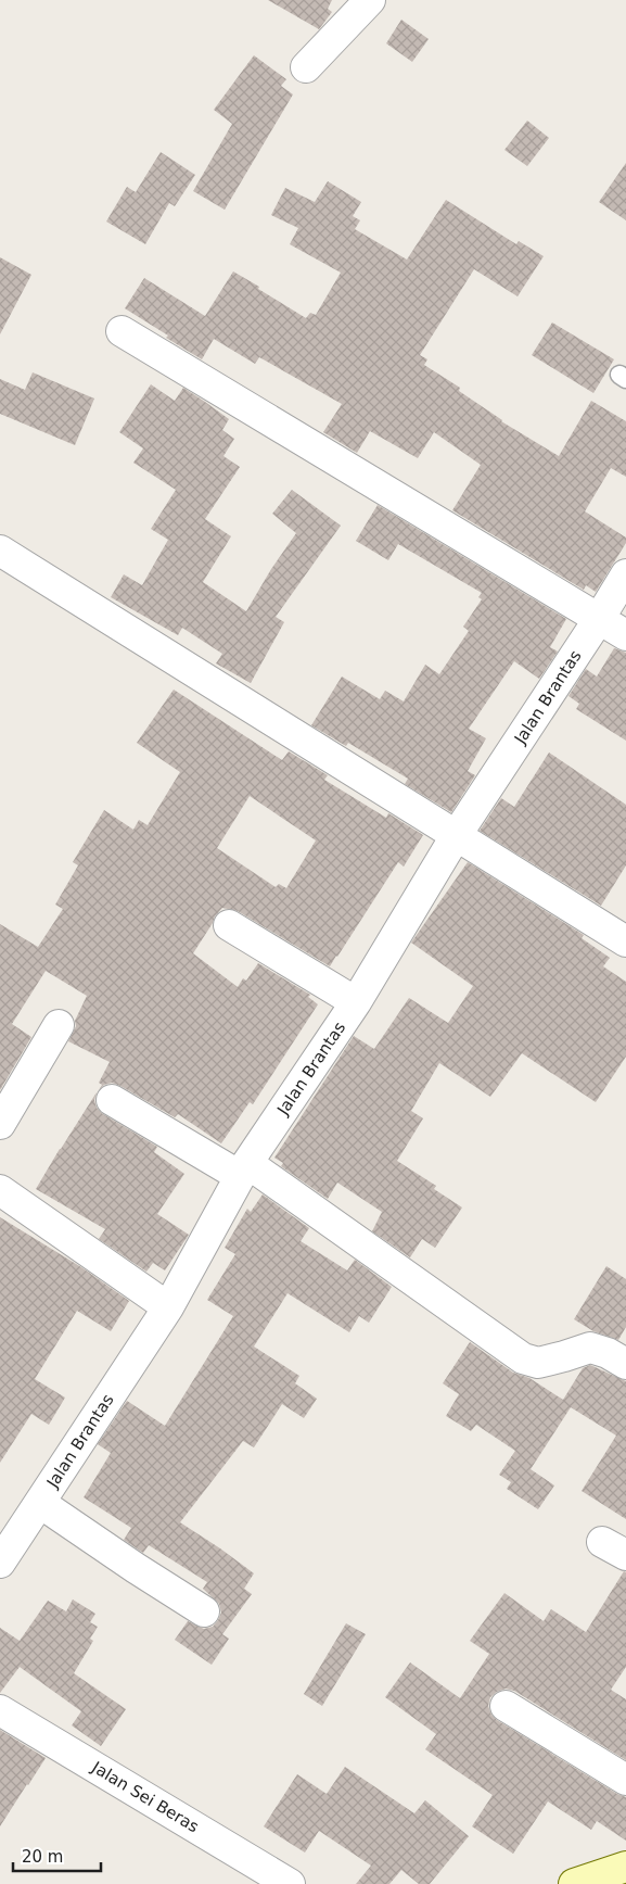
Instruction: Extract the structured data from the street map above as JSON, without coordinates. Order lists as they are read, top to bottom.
{
  "streets": {
    "street": ["Jalan Brantas", "Jalan Sei Beras"]
  },
  "scale_bar": "20 m"
}
